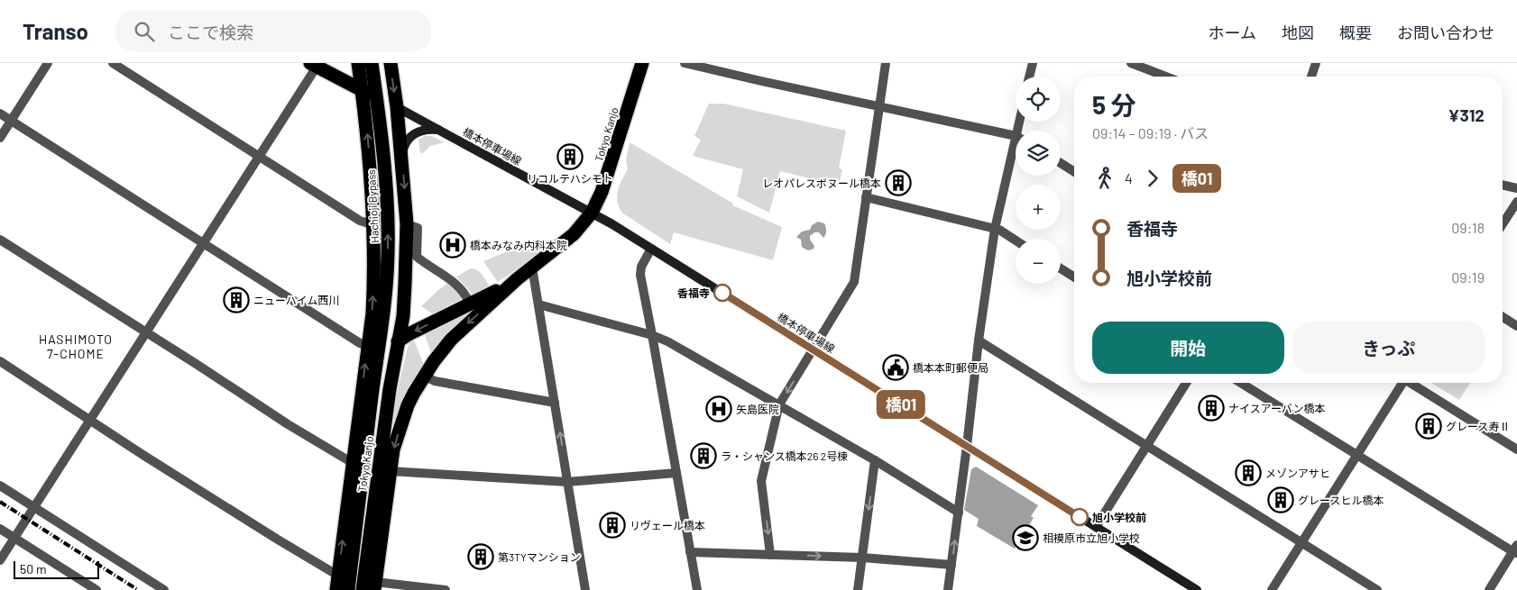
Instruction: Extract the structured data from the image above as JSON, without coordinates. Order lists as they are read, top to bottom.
{
  "streets": {
    "highway": ["Tokyo Kanjo", "Hachioji Bypass"],
    "main road": ["橋本停車場線"]
  },
  "crossings": [
    ["Tokyo Kanjo", "橋本停車場線"],
    ["Tokyo Kanjo", "Hachioji Bypass"]
  ],
  "districts": ["HASHIMOTO 7-CHOME"],
  "places": {
    "building": [
      "リコルテハシモト",
      "レオパレスボヌール橋本",
      "ニューハイム西川",
      "ナイスアーバン橋本",
      "グレース寿Ⅱ",
      "ラ・シャンス橋本26 2号棟",
      "メゾンアサヒ",
      "グレースヒル橋本",
      "リヴェール橋本",
      "第3TYマンション"
    ],
    "hospital": ["橋本みなみ内科本院", "矢島医院"],
    "other": ["香福寺", "旭小学校前"],
    "public building": ["橋本本町郵便局"],
    "school or university": ["相模原市立旭小学校"]
  },
  "lines": ["bus line 橋01"],
  "scale_bar": "50 m",
  "page": {
    "header": "Transo",
    "search": "ここで検索",
    "nav": [
      "ホーム",
      "地図",
      "概要",
      "お問い合わせ"
    ],
    "on_map": "橋01",
    "map_buttons": ["+", "−"],
    "heading": ["5 分", "09:14 – 09:19 · バス", "¥312"],
    "legs": ["4", "橋01"],
    "list": [
      {
        "name": "香福寺",
        "value": "09:18"
      },
      {
        "name": "旭小学校前",
        "value": "09:19"
      }
    ],
    "buttons": ["開始", "きっぷ"],
    "scale": "50 m"
  }
}
